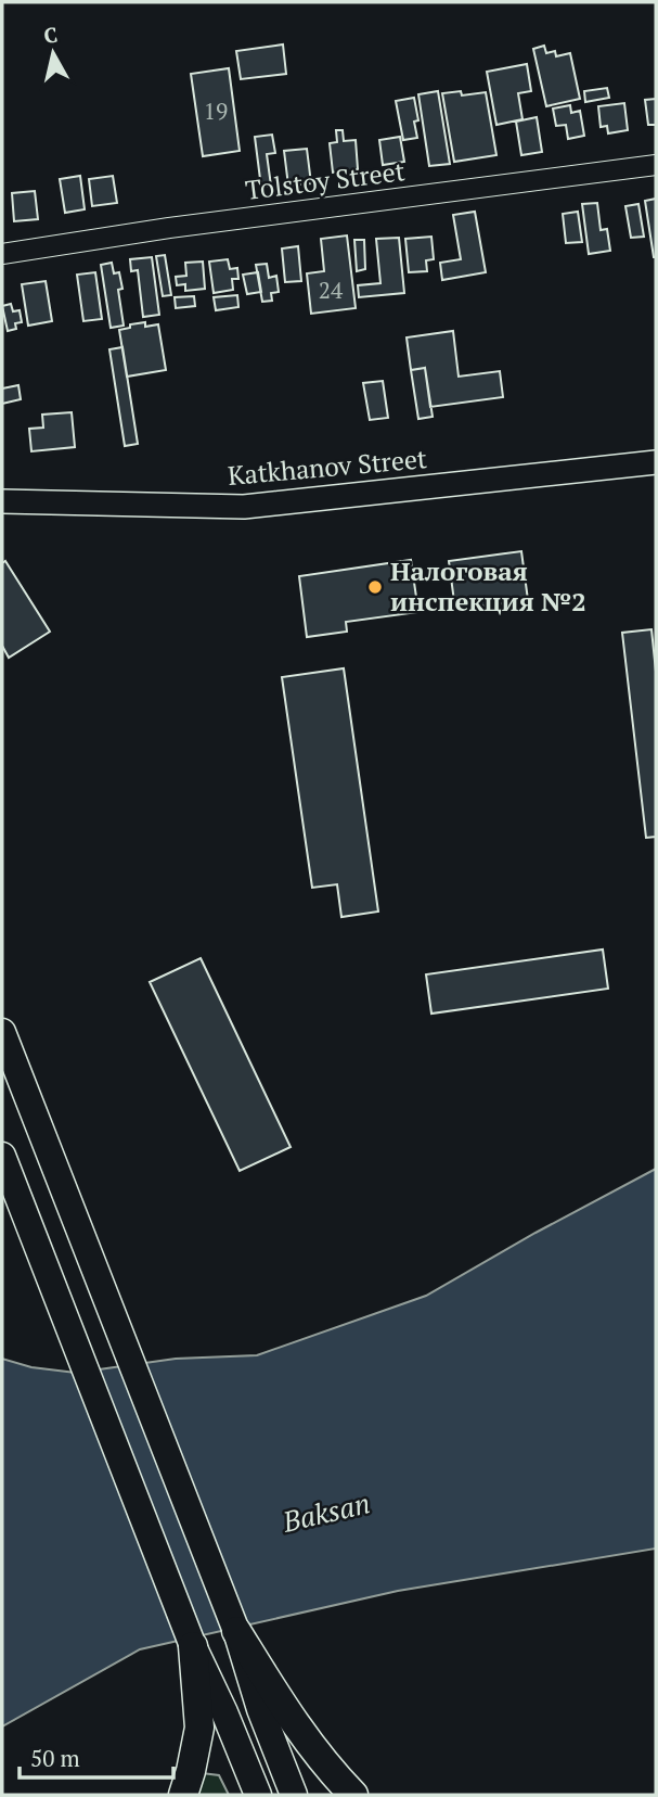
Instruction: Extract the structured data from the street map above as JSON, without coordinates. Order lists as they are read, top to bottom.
{
  "streets": {
    "street": ["Tolstoy Street", "Katkhanov Street"]
  },
  "water": ["Baksan"],
  "places": ["Налоговая инспекция №2"],
  "house_numbers": ["19", "24"],
  "scale_bar": "50 m",
  "north": "top"
}
